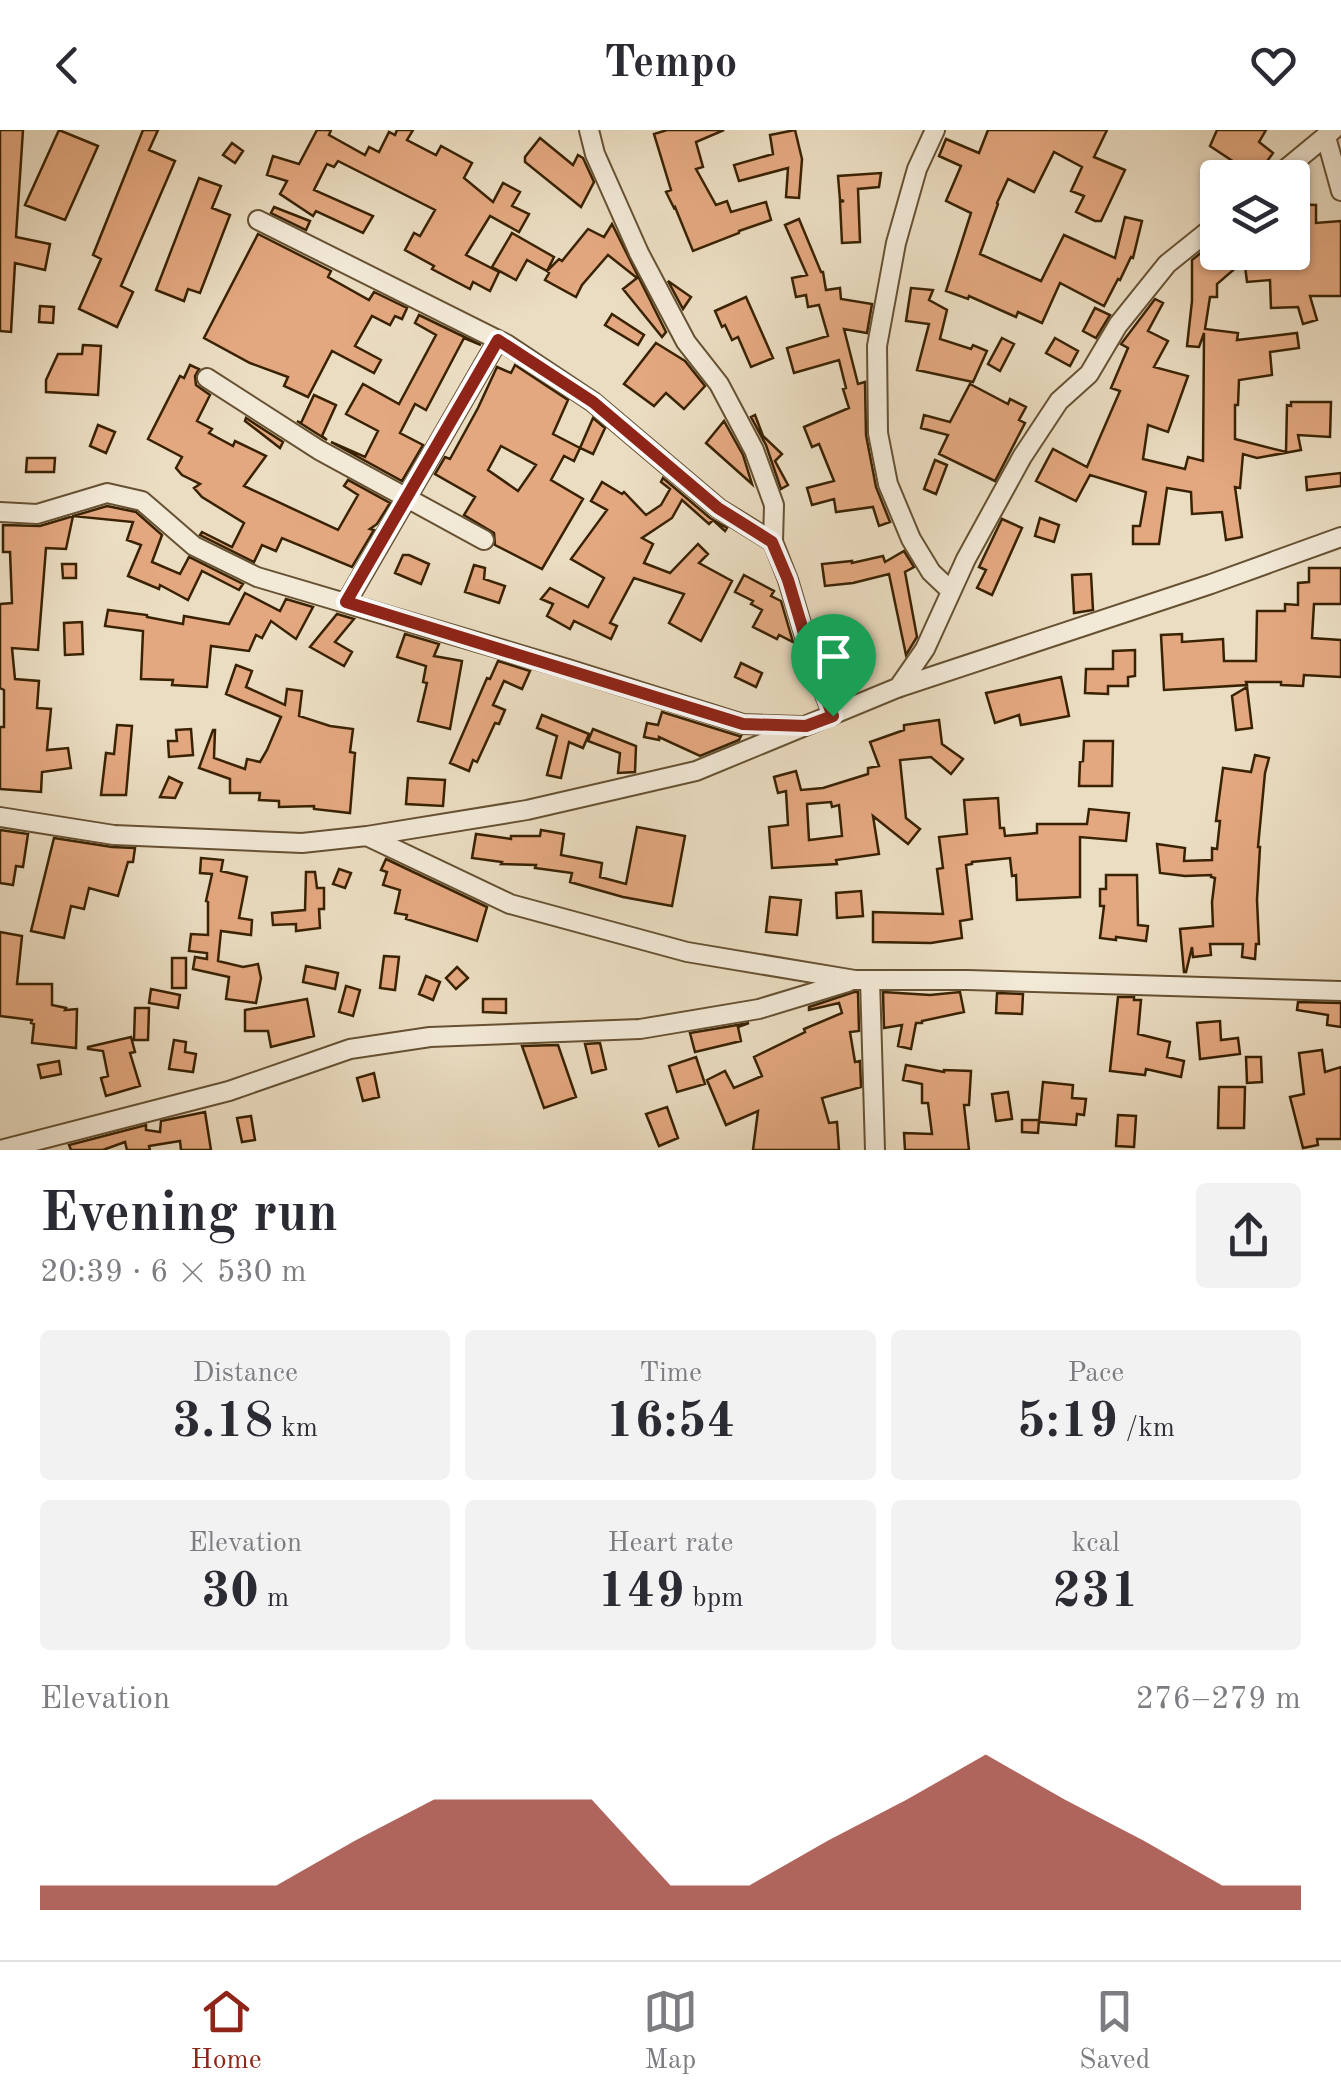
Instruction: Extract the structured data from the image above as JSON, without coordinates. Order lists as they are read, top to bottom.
{
  "page": {
    "header": "Tempo",
    "heading": ["Evening run", "20:39 · 6 × 530 m"],
    "stats": [
      ["Distance", "3.18 km"],
      ["Time", "16:54"],
      ["Pace", "5:19 /km"],
      ["Elevation", "30 m"],
      ["Heart rate", "149 bpm"],
      ["kcal", "231"]
    ],
    "chart": ["Elevation", "276–279 m"],
    "tabs": ["Home", "Map", "Saved"]
  }
}
